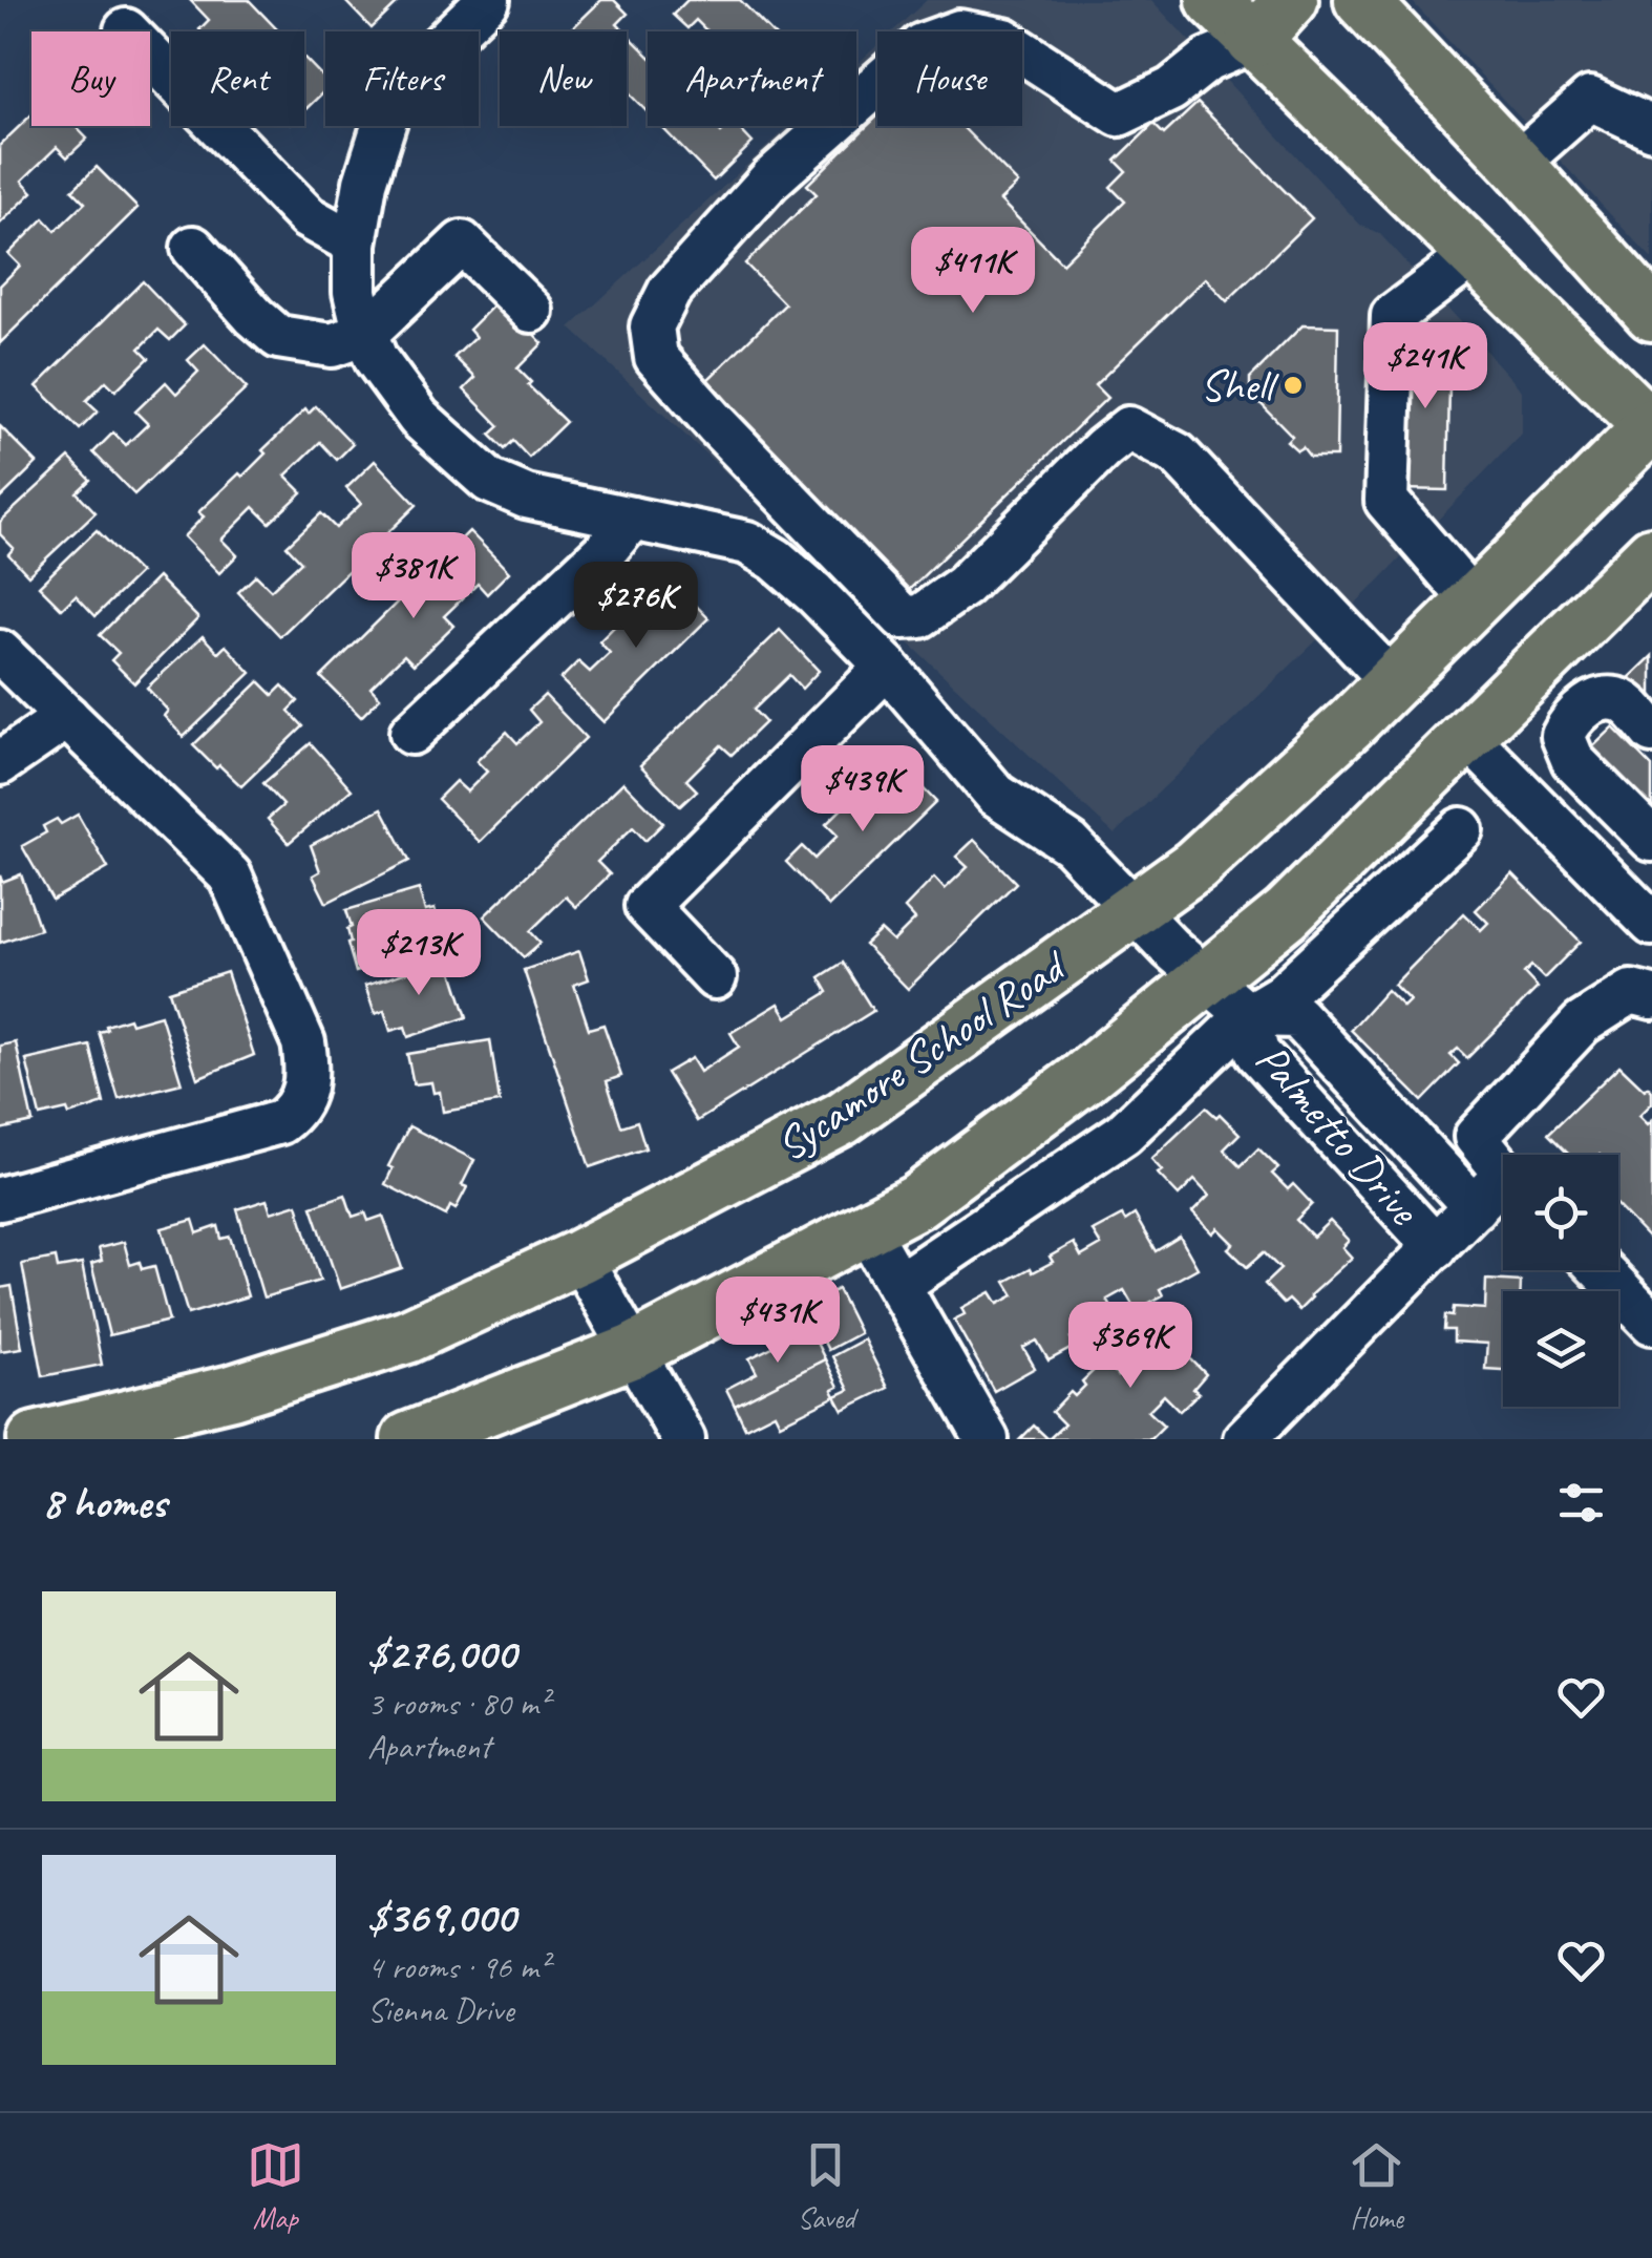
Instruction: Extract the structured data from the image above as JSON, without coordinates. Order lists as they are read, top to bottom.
{
  "streets": {
    "main road": ["Sycamore School Road"],
    "street": ["Palmetto Drive"]
  },
  "crossings": [
    ["Sycamore School Road", "Palmetto Drive"]
  ],
  "places": ["Shell"],
  "page": {
    "chip": [
      "Buy",
      "Rent",
      "Filters",
      "New",
      "Apartment",
      "House"
    ],
    "price": [
      "$411K",
      "$241K",
      "$381K",
      "$276K",
      "$439K",
      "$213K",
      "$431K",
      "$369K"
    ],
    "heading": "8 homes",
    "list": [
      {
        "name": "$276,000",
        "note": "3 rooms · 80 m² · Apartment"
      },
      {
        "name": "$369,000",
        "note": "4 rooms · 96 m² · Sienna Drive"
      }
    ],
    "tabs": ["Map", "Saved", "Home"]
  }
}
